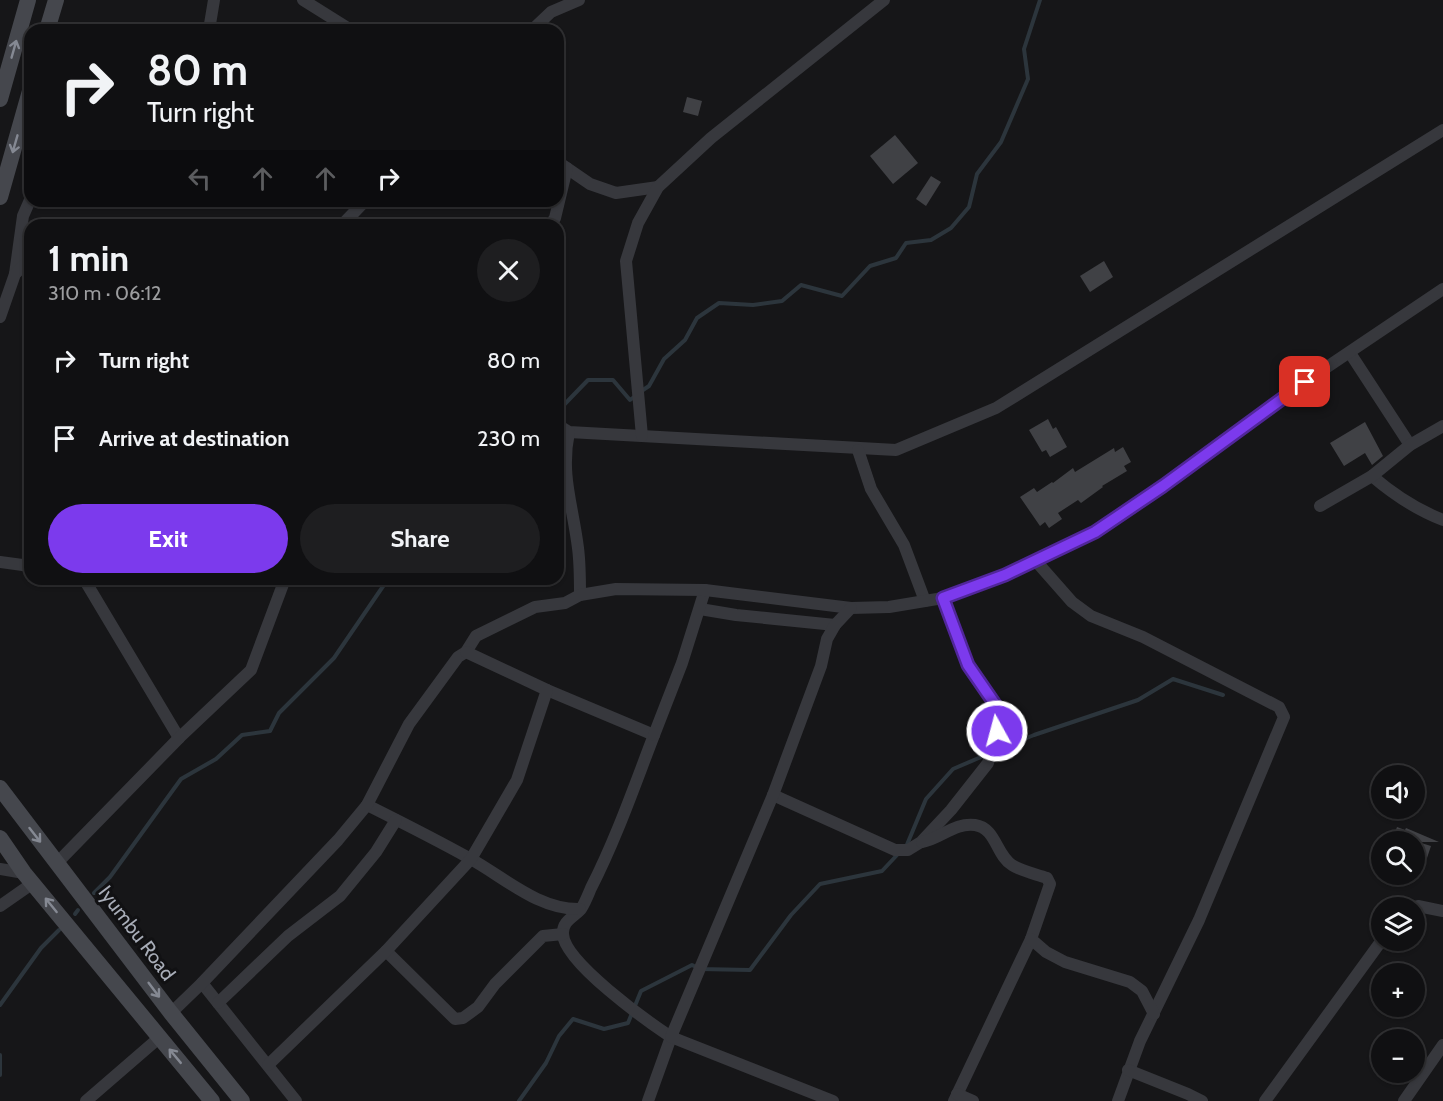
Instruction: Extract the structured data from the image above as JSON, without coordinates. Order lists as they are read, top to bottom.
{
  "streets": {
    "main road": ["Iyumbu Road"]
  },
  "page": {
    "turn": ["80 m", "Turn right"],
    "heading": ["1 min", "310 m · 06:12"],
    "list": [
      {
        "name": "Turn right",
        "value": "80 m"
      },
      {
        "name": "Arrive at destination",
        "value": "230 m"
      }
    ],
    "buttons": ["Exit", "Share"],
    "map_buttons": ["+", "−"]
  }
}
